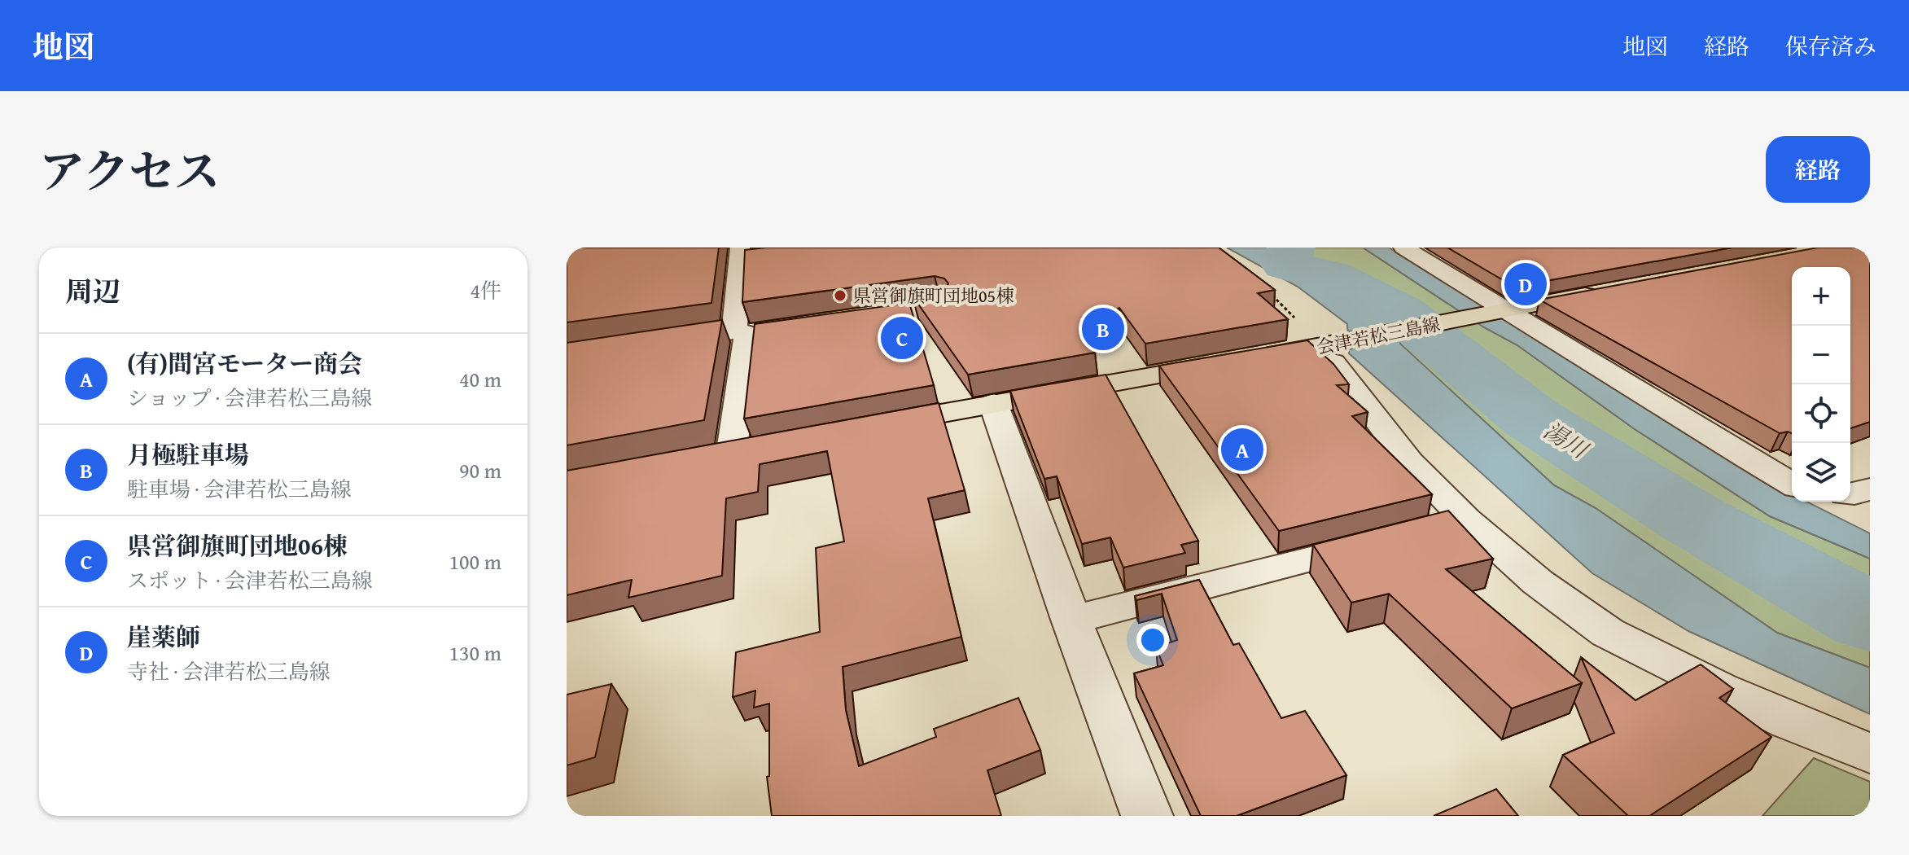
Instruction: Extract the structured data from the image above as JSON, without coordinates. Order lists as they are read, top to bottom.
{
  "streets": {
    "main road": ["会津若松三島線"]
  },
  "water": ["湯川"],
  "places": ["県営御旗町団地05棟"],
  "page": {
    "header": "地図",
    "nav": ["地図", "経路", "保存済み"],
    "title": "アクセス",
    "buttons": "経路",
    "heading": ["周辺", "4件"],
    "pins": [
      "D",
      "B",
      "C",
      "A"
    ],
    "map_buttons": ["+", "−"],
    "list": [
      {
        "mark": "A",
        "name": "(有)間宮モーター商会",
        "note": "ショップ · 会津若松三島線",
        "value": "40 m"
      },
      {
        "mark": "B",
        "name": "月極駐車場",
        "note": "駐車場 · 会津若松三島線",
        "value": "90 m"
      },
      {
        "mark": "C",
        "name": "県営御旗町団地06棟",
        "note": "スポット · 会津若松三島線",
        "value": "100 m"
      },
      {
        "mark": "D",
        "name": "崖薬師",
        "note": "寺社 · 会津若松三島線",
        "value": "130 m"
      }
    ]
  }
}
